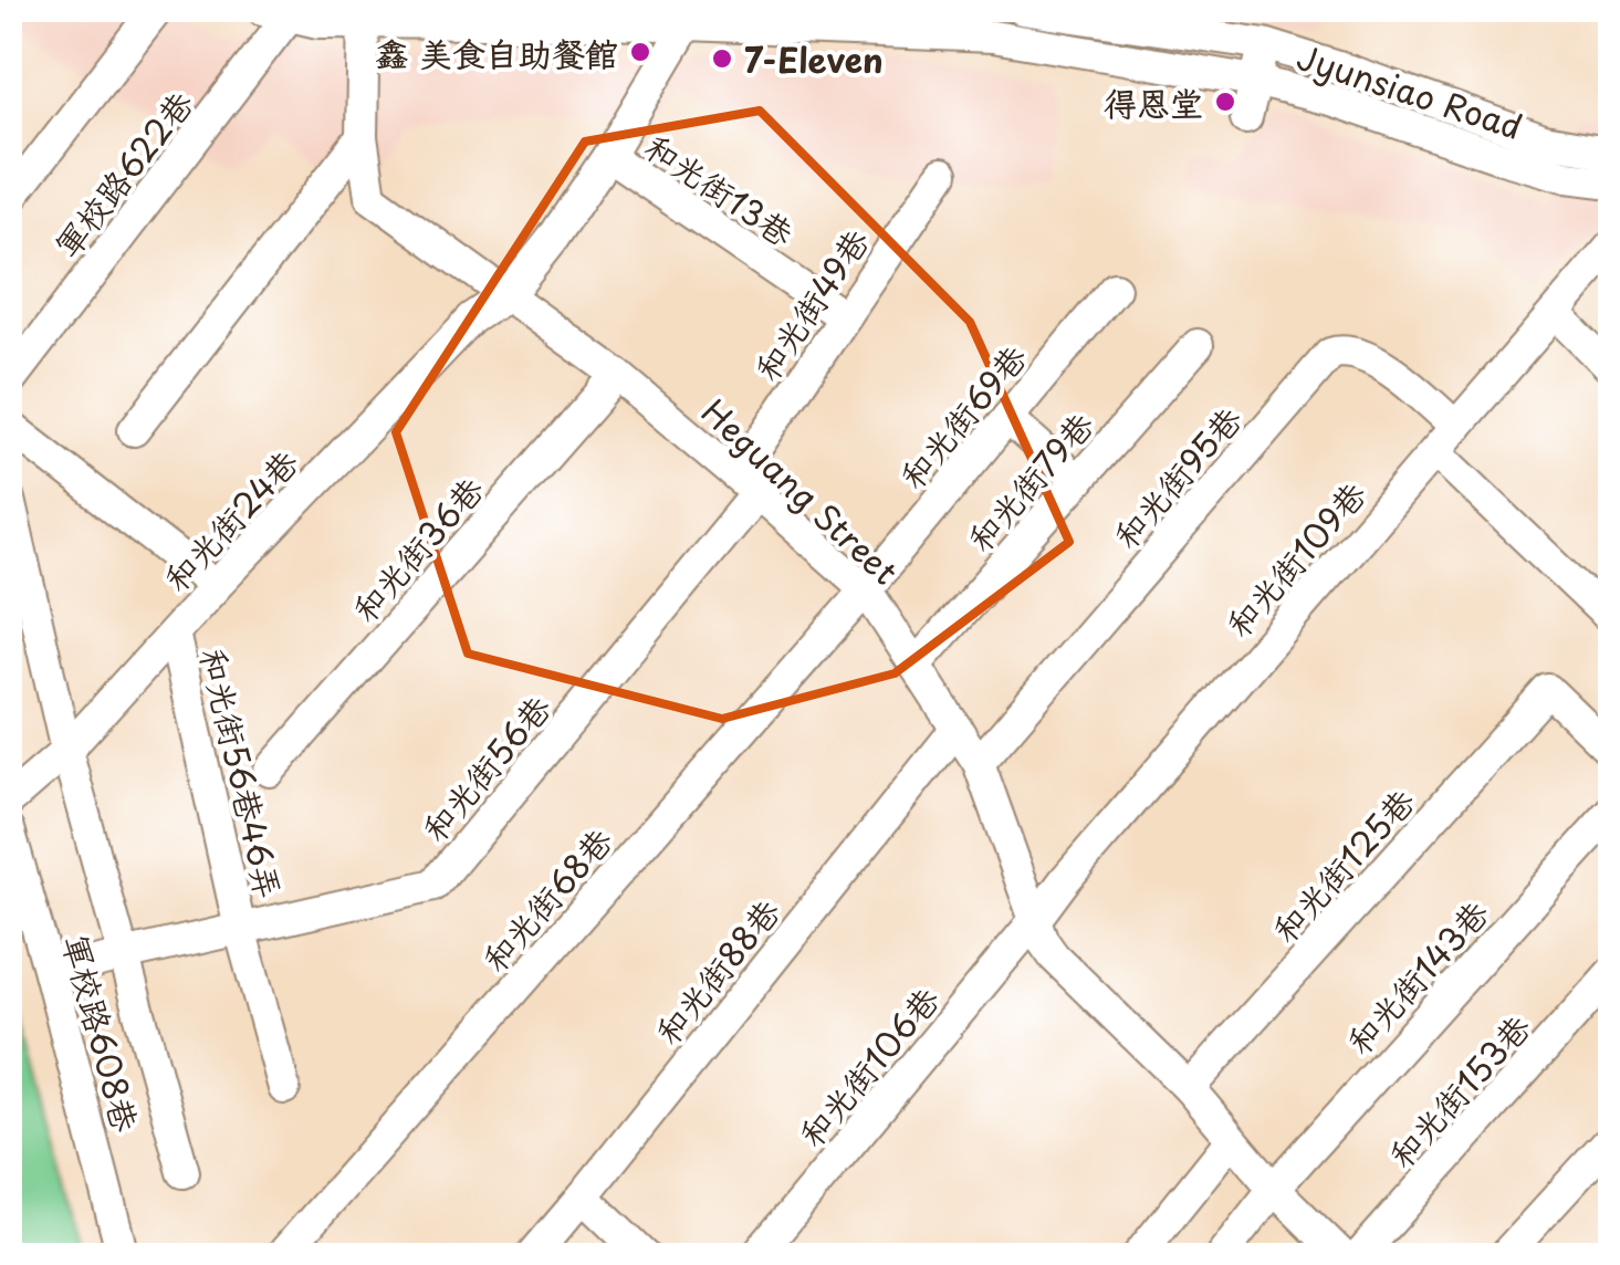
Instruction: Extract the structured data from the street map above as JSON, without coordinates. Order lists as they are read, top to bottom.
{
  "streets": {
    "street": [
      "Jyunsiao Road",
      "軍校路622巷",
      "和光街13巷",
      "和光街49巷",
      "和光街69巷",
      "和光街95巷",
      "和光街79巷",
      "Heguang Street",
      "和光街24巷",
      "和光街36巷",
      "和光街109巷",
      "和光街56巷",
      "和光街56巷46弄",
      "和光街125巷",
      "和光街68巷",
      "和光街88巷",
      "和光街143巷",
      "軍校路608巷",
      "和光街106巷",
      "和光街153巷"
    ]
  },
  "crossings": [
    ["Jyunsiao Road", "軍校路622巷"],
    ["Jyunsiao Road", "Heguang Street"],
    ["Jyunsiao Road", "和光街24巷"],
    ["和光街13巷", "和光街49巷"],
    ["和光街13巷", "和光街24巷"],
    ["和光街49巷", "Heguang Street"],
    ["和光街49巷", "和光街56巷"],
    ["和光街69巷", "Heguang Street"],
    ["和光街69巷", "和光街68巷"],
    ["和光街95巷", "Heguang Street"],
    ["和光街95巷", "和光街109巷"],
    ["和光街79巷", "Heguang Street"],
    ["Heguang Street", "和光街24巷"],
    ["Heguang Street", "和光街36巷"],
    ["Heguang Street", "和光街109巷"],
    ["Heguang Street", "和光街56巷"],
    ["Heguang Street", "和光街125巷"],
    ["Heguang Street", "和光街68巷"],
    ["Heguang Street", "和光街88巷"],
    ["Heguang Street", "和光街143巷"],
    ["Heguang Street", "和光街106巷"],
    ["和光街24巷", "和光街56巷46弄"],
    ["和光街109巷", "和光街106巷"],
    ["和光街56巷", "和光街56巷46弄"],
    ["和光街56巷", "軍校路608巷"]
  ],
  "places": ["鑫 美食自助餐館", "7-Eleven", "得恩堂"]
}
